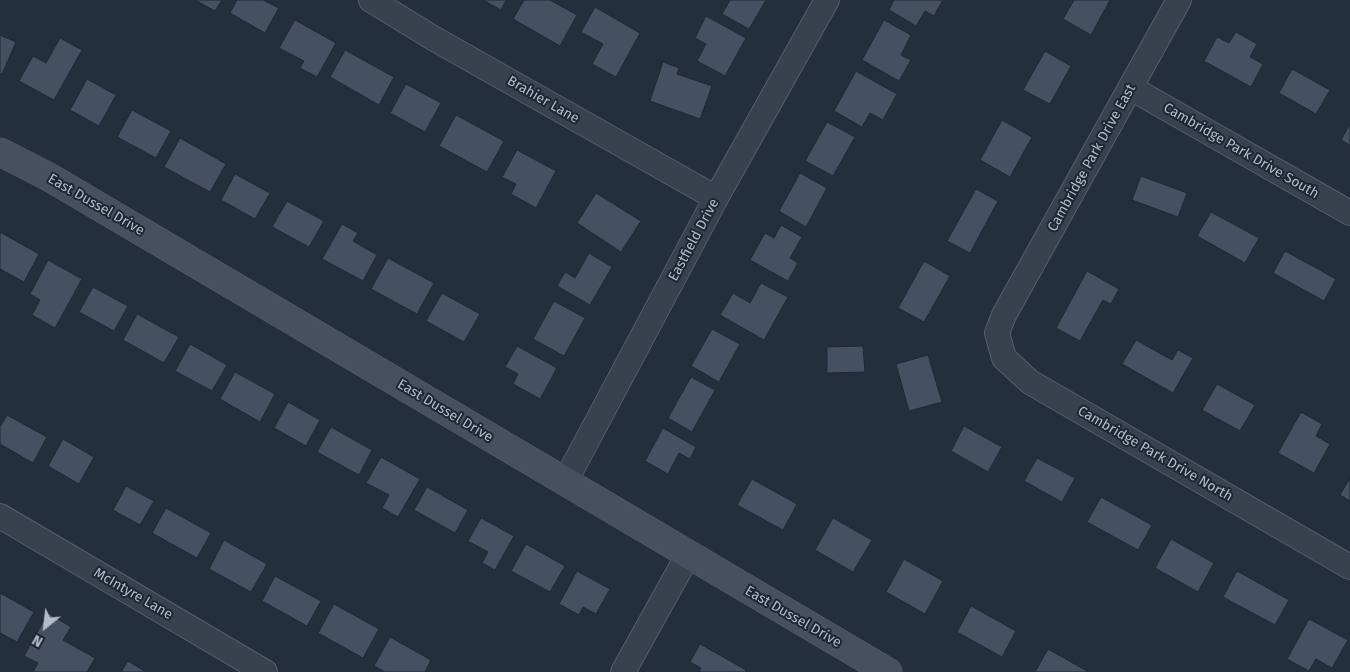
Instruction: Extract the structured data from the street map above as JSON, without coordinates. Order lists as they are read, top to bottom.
{
  "streets": {
    "street": [
      "Brahier Lane",
      "Cambridge Park Drive South",
      "Cambridge Park Drive East",
      "East Dussel Drive",
      "Eastfield Drive",
      "Cambridge Park Drive North",
      "McIntyre Lane"
    ]
  },
  "crossings": [
    ["Brahier Lane", "Eastfield Drive"],
    ["Cambridge Park Drive South", "Cambridge Park Drive East"],
    ["Cambridge Park Drive East", "Cambridge Park Drive North"],
    ["East Dussel Drive", "Eastfield Drive"]
  ],
  "north": "bottom left"
}
